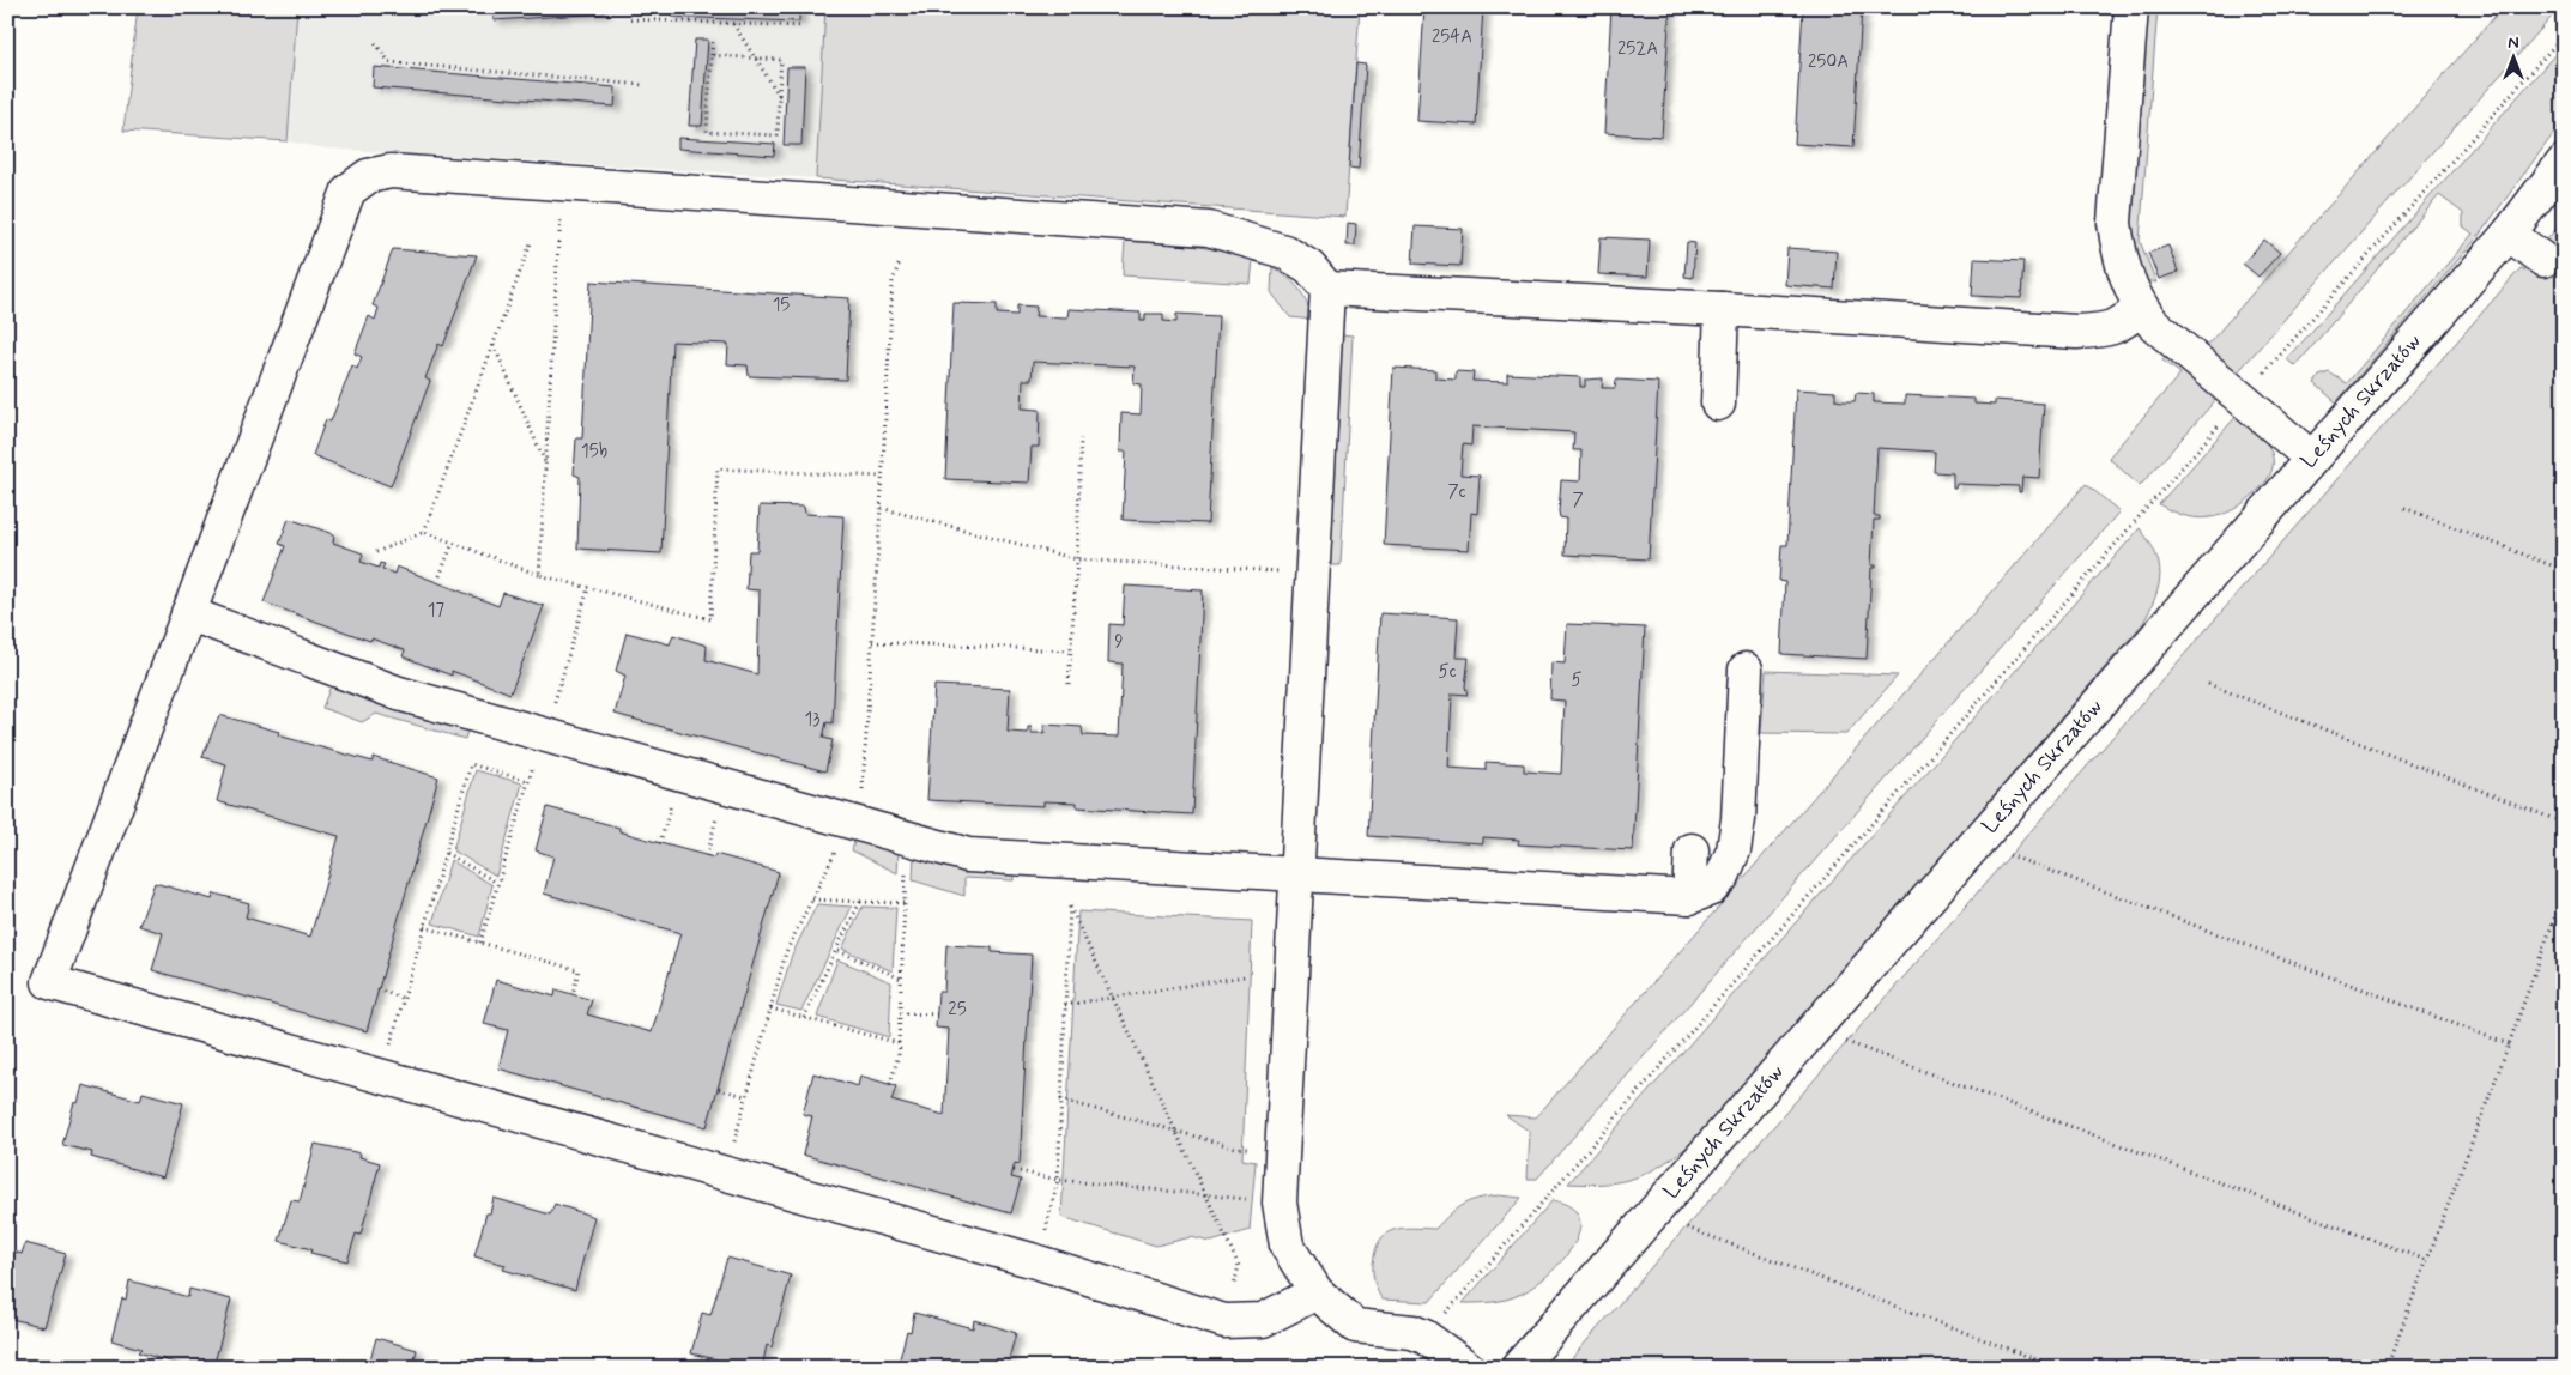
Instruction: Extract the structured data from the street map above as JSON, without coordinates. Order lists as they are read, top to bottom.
{
  "streets": {
    "street": ["Leśnych Skrzatów"]
  },
  "house_numbers": [
    "254A",
    "252A",
    "250A",
    "15",
    "15b",
    "7c",
    "7",
    "17",
    "9",
    "5c",
    "5",
    "13",
    "25"
  ],
  "north": "top"
}
